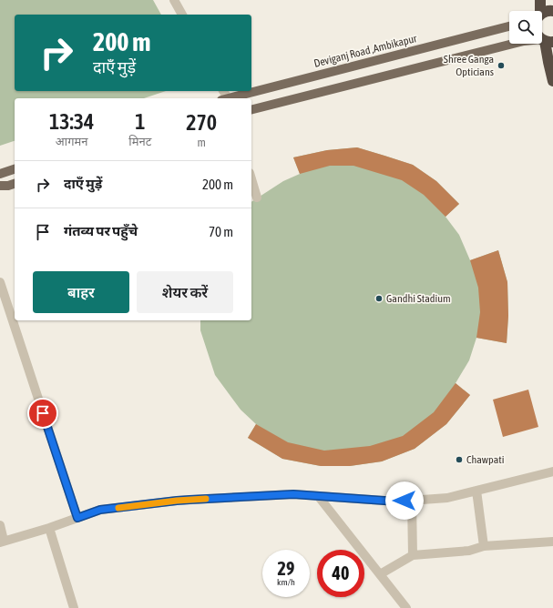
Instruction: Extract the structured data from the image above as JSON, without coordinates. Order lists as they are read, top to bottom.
{
  "streets": {
    "main road": ["Deviganj Road ,Ambikapur"]
  },
  "places": ["Shree Ganga Opticians", "Gandhi Stadium", "Chawpati"],
  "page": {
    "turn": ["200 m", "दाएँ मुड़ें"],
    "eta": [
      "13:34",
      "आगमन",
      "1",
      "मिनट",
      "270",
      "m"
    ],
    "list": [
      {
        "name": "दाएँ मुड़ें",
        "value": "200 m"
      },
      {
        "name": "गंतव्य पर पहुँचे",
        "value": "70 m"
      }
    ],
    "buttons": ["बाहर", "शेयर करें"],
    "speed": "29 km/h",
    "limit": "40"
  }
}
